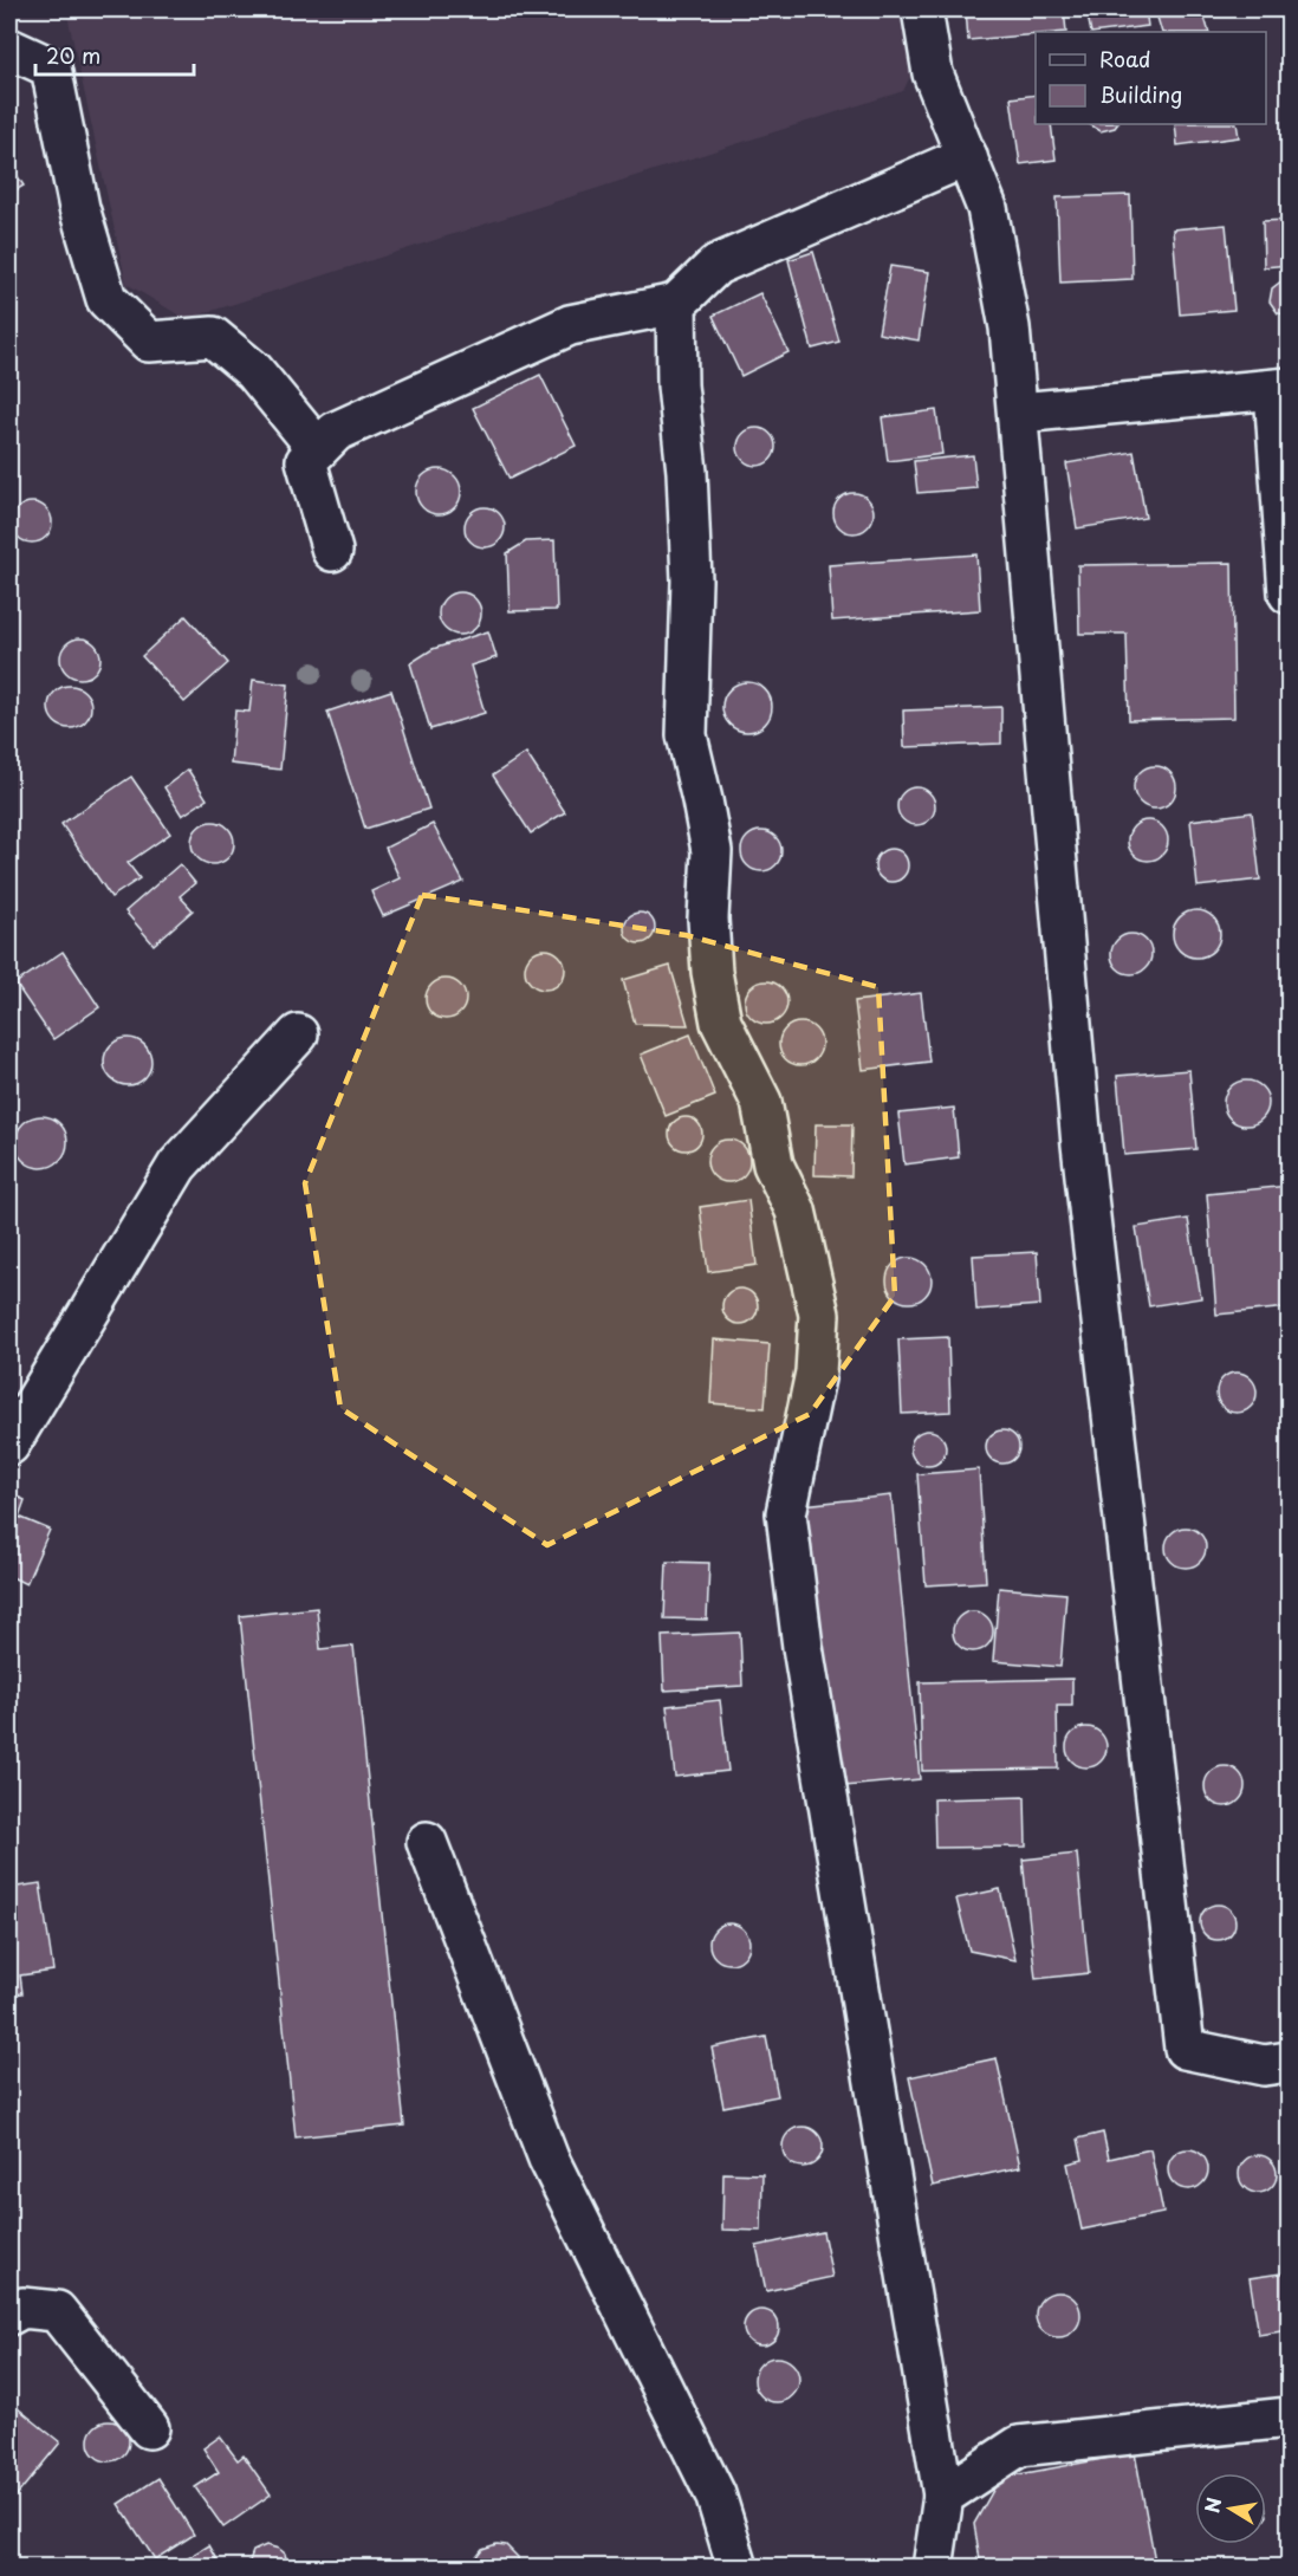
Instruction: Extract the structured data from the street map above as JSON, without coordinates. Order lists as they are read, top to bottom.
{
  "legend": ["Road", "Building"],
  "scale_bar": "20 m",
  "north": "left"
}
